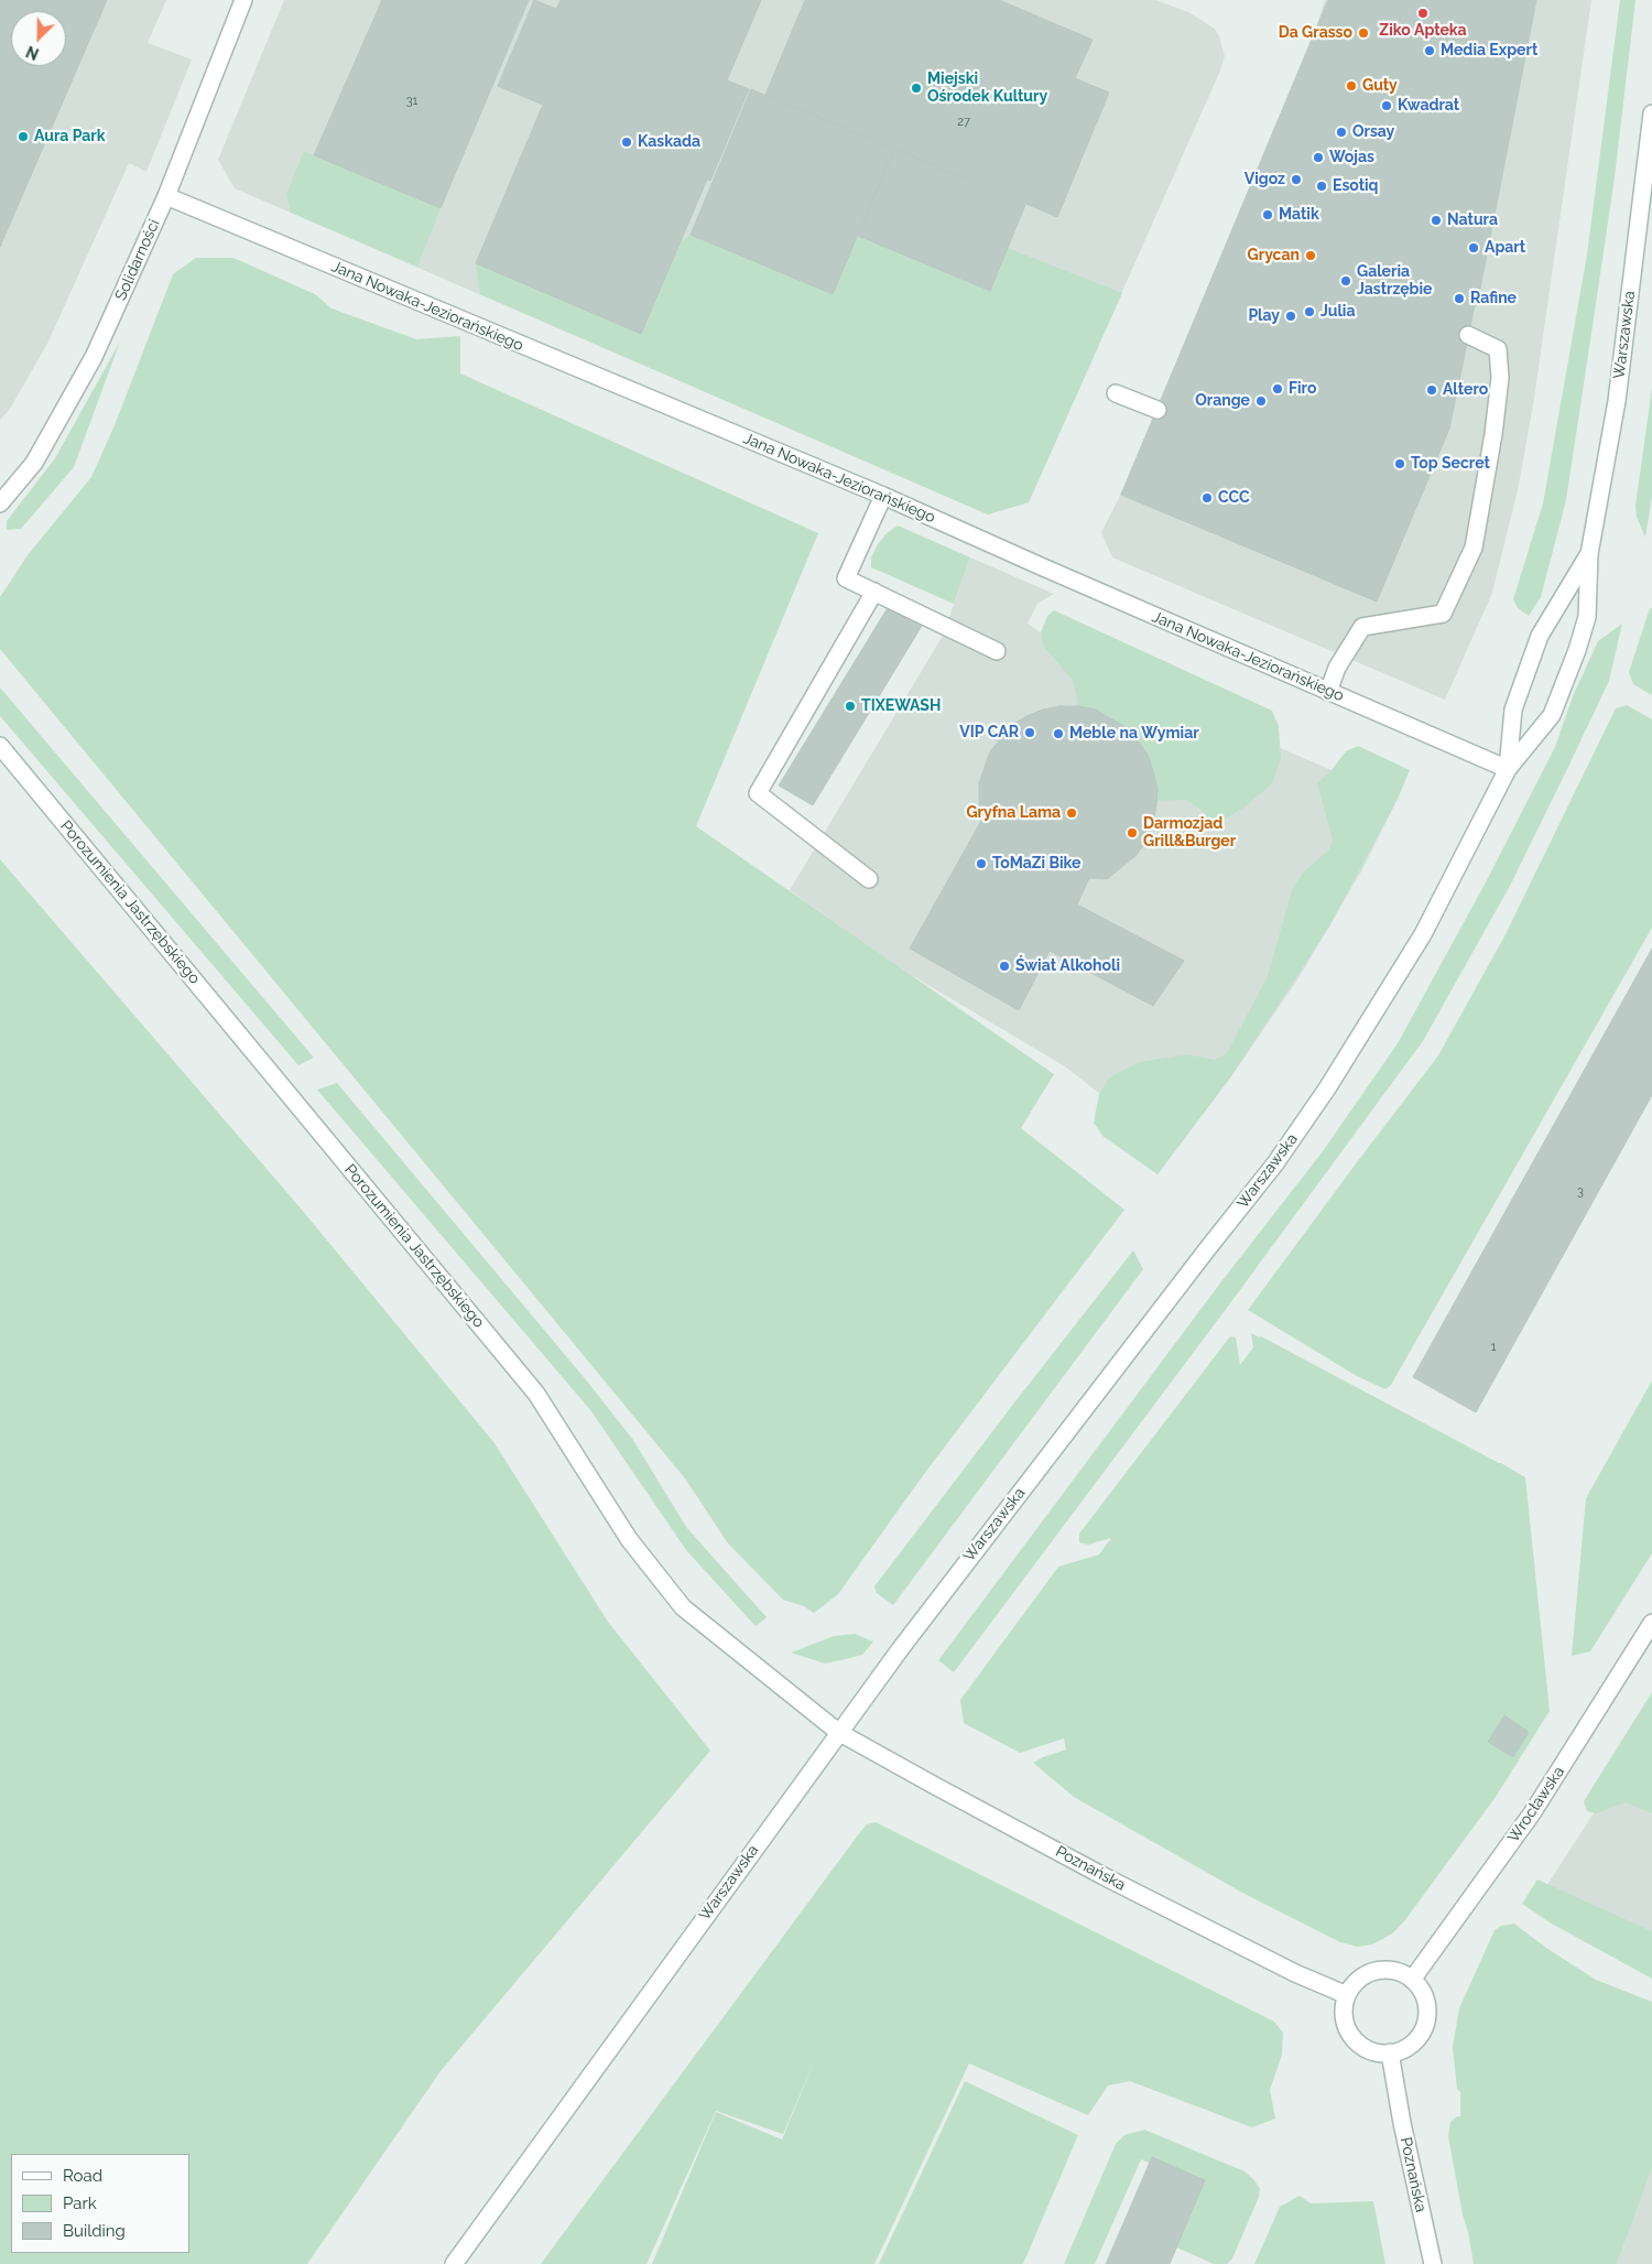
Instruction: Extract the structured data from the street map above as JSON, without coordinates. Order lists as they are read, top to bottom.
{
  "streets": {
    "street": [
      "Solidarności",
      "Jana Nowaka-Jeziorańskiego",
      "Warszawska",
      "Porozumienia Jastrzębskiego",
      "Wrocławska",
      "Poznańska"
    ]
  },
  "crossings": [
    ["Solidarności", "Jana Nowaka-Jeziorańskiego"],
    ["Jana Nowaka-Jeziorańskiego", "Warszawska"],
    ["Warszawska", "Porozumienia Jastrzębskiego"],
    ["Warszawska", "Poznańska"],
    ["Porozumienia Jastrzębskiego", "Poznańska"],
    ["Wrocławska", "Poznańska"]
  ],
  "places": [
    "Ziko Apteka",
    "Da Grasso",
    "Media Expert",
    "Guty",
    "Miejski Ośrodek Kultury",
    "Kwadrat",
    "Orsay",
    "Aura Park",
    "Kaskada",
    "Wojas",
    "Vigoz",
    "Esotiq",
    "Matik",
    "Natura",
    "Apart",
    "Grycan",
    "Galeria Jastrzębie",
    "Rafine",
    "Julia",
    "Play",
    "Firo",
    "Altero",
    "Orange",
    "Top Secret",
    "CCC",
    "TIXEWASH",
    "VIP CAR",
    "Meble na Wymiar",
    "Gryfna Lama",
    "Darmozjad Grill&Burger",
    "ToMaZi Bike",
    "Świat Alkoholi"
  ],
  "house_numbers": [
    "31",
    "27",
    "3",
    "1"
  ],
  "legend": ["Road", "Park", "Building"],
  "north": "bottom left"
}
